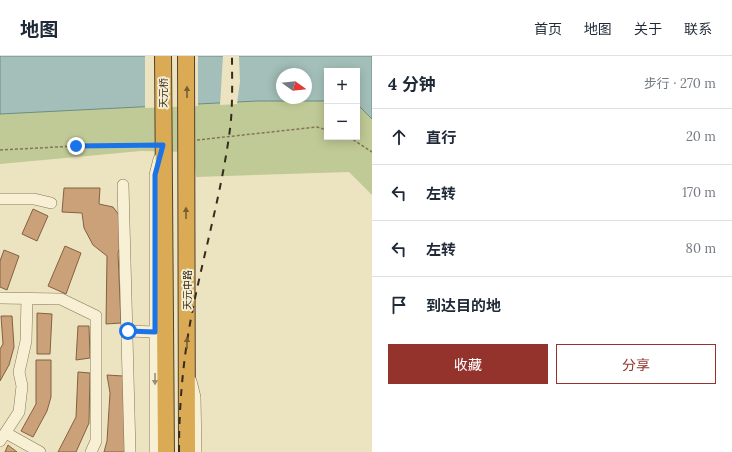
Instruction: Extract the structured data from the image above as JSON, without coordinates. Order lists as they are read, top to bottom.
{
  "streets": {
    "highway": ["天元桥", "天元中路"]
  },
  "north": "right",
  "page": {
    "header": "地图",
    "nav": [
      "首页",
      "地图",
      "关于",
      "联系"
    ],
    "heading": ["4 分钟", "步行 · 270 m"],
    "map_buttons": ["+", "−"],
    "list": [
      ["直行", "20 m"],
      ["左转", "170 m"],
      ["左转", "80 m"],
      "到达目的地"
    ],
    "buttons": ["收藏", "分享"]
  }
}
